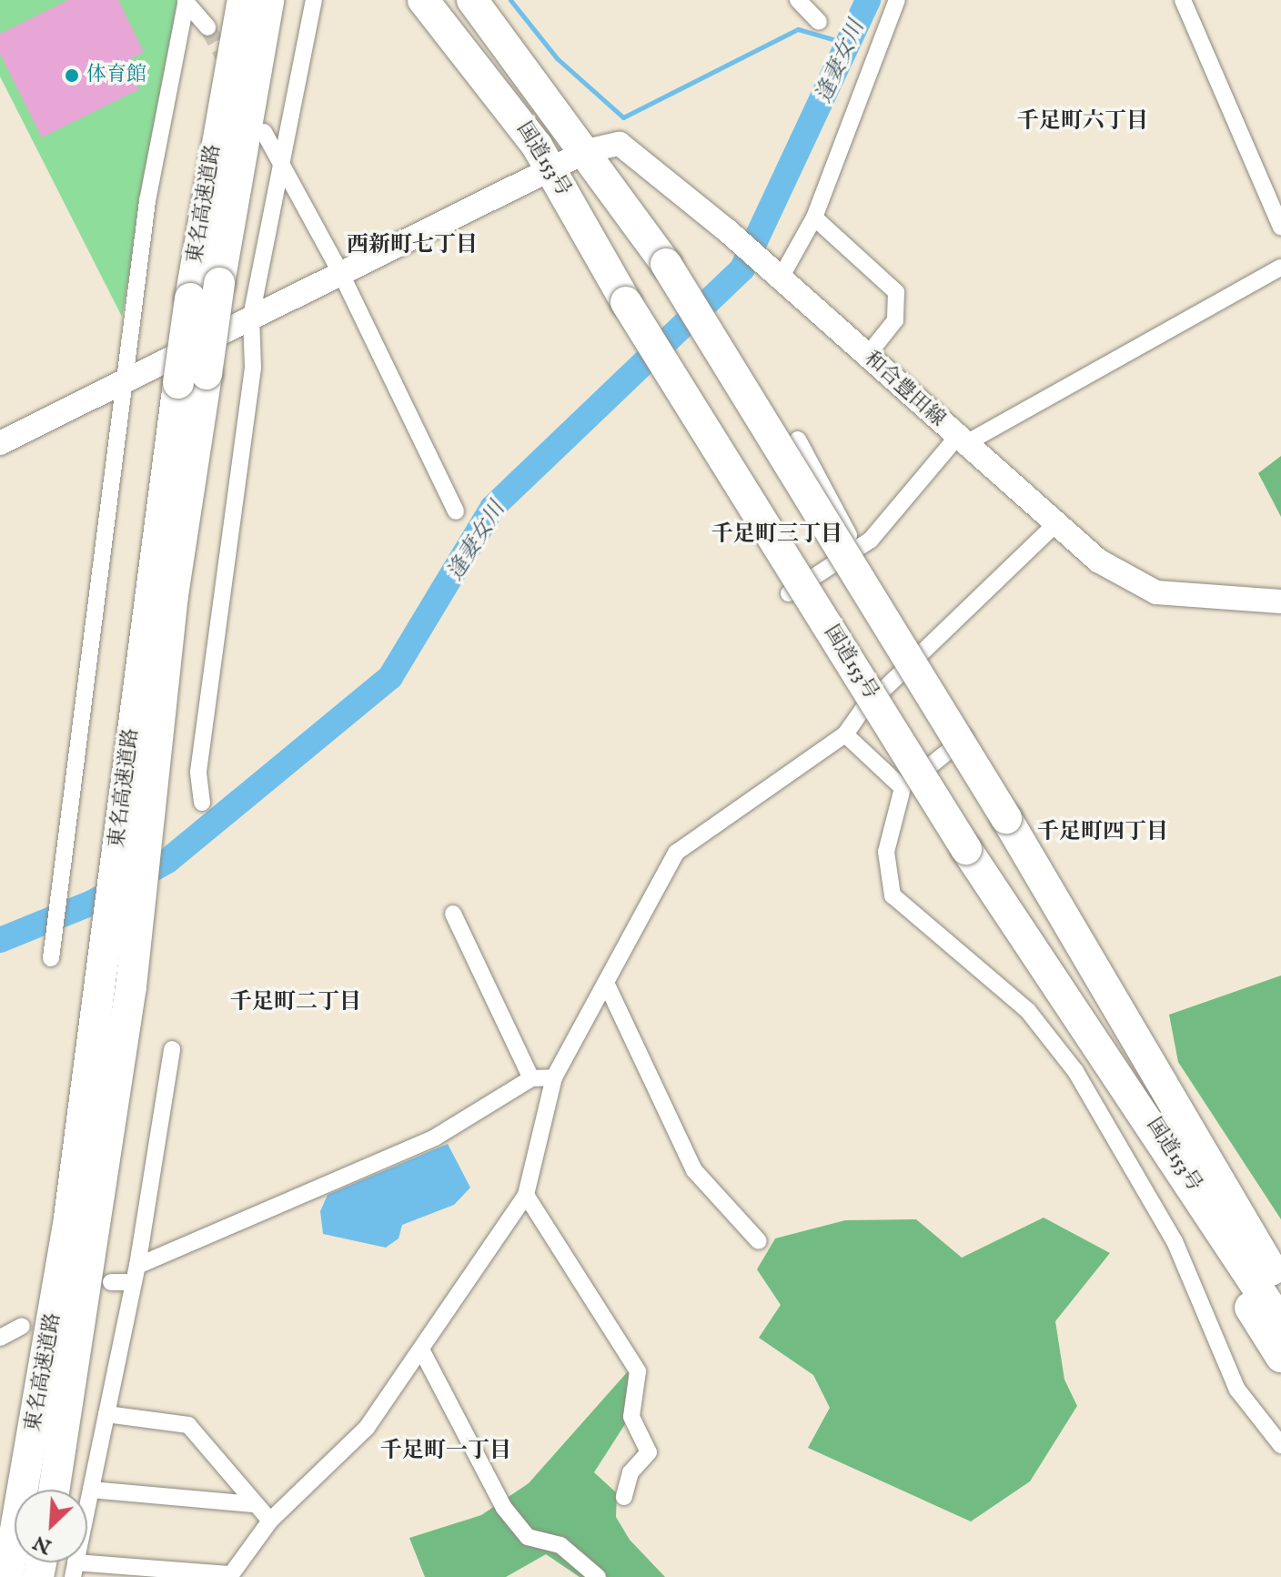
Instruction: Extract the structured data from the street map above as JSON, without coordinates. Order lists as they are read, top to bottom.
{
  "streets": {
    "highway": ["国道153号", "東名高速道路"],
    "main road": ["和合豊田線"]
  },
  "crossings": [
    ["国道153号", "和合豊田線"]
  ],
  "districts": [
    "千足町六丁目",
    "西新町七丁目",
    "千足町三丁目",
    "千足町四丁目",
    "千足町二丁目",
    "千足町一丁目"
  ],
  "water": ["逢妻女川"],
  "places": ["体育館"],
  "north": "bottom left"
}
